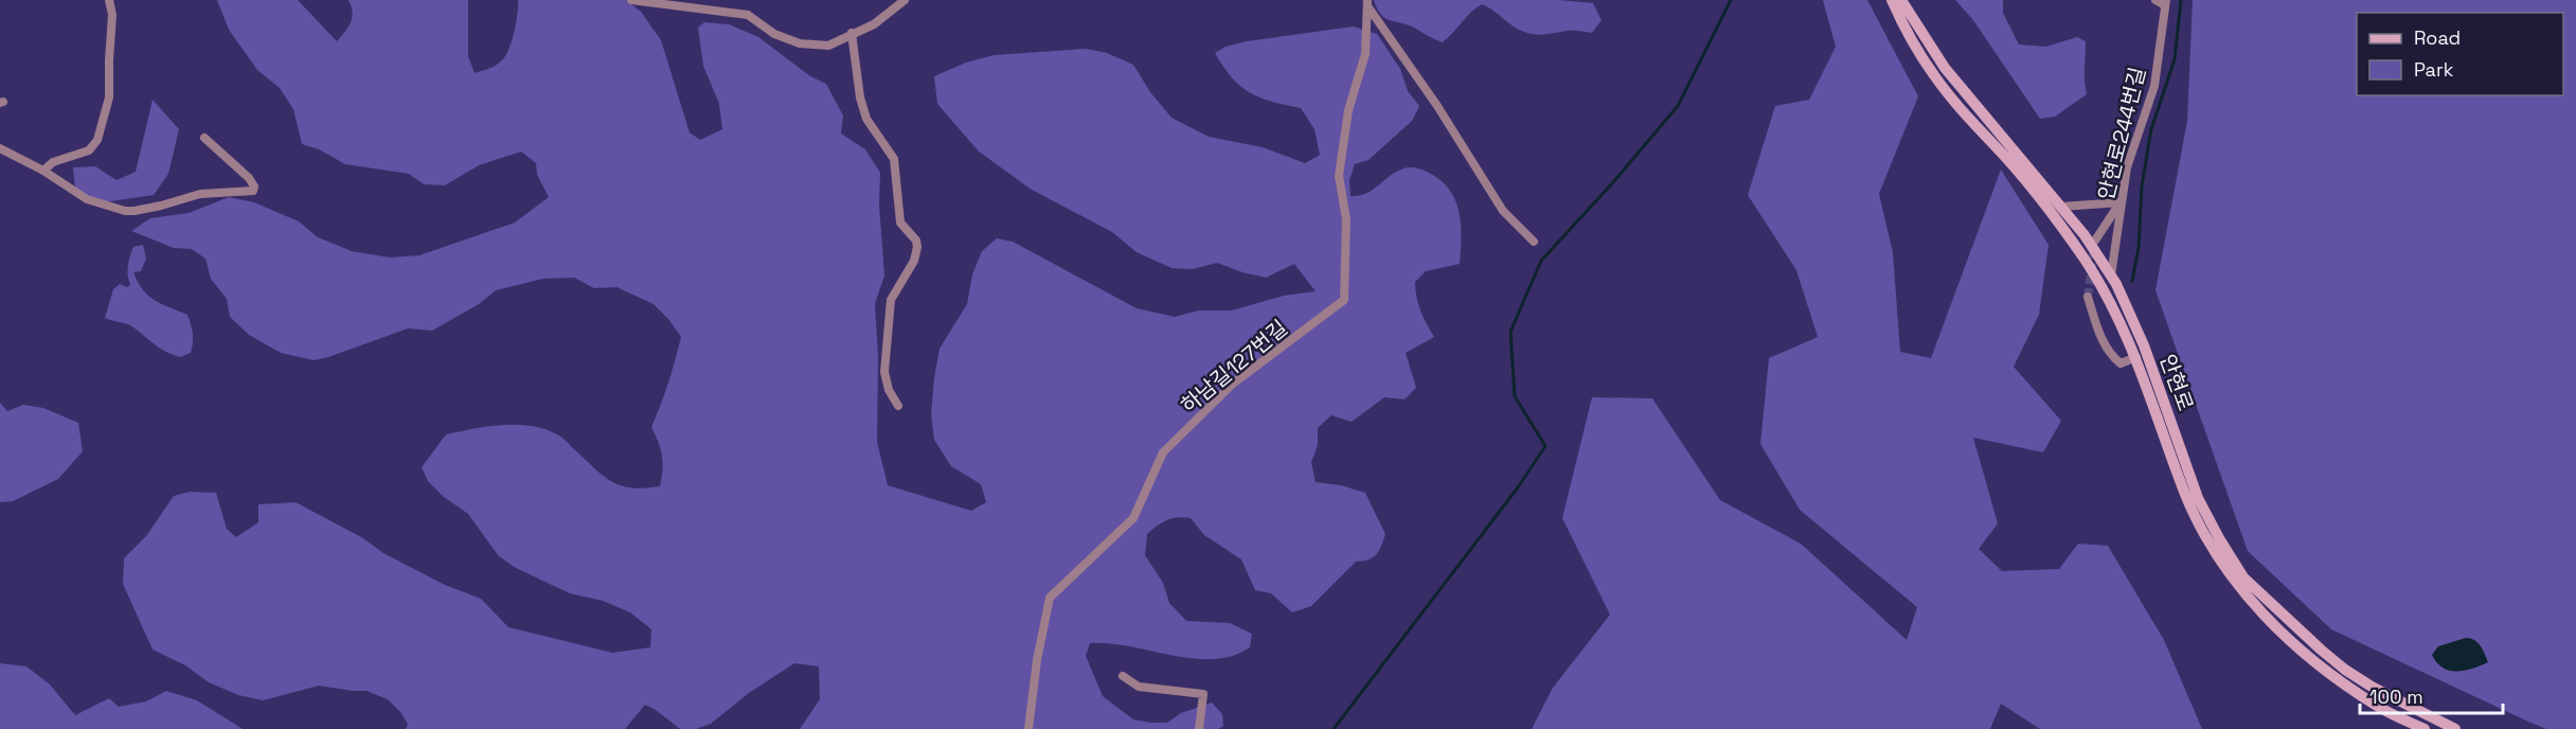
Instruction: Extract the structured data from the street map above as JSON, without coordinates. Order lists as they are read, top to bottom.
{
  "streets": {
    "street": ["안현로244번길", "하남길127번길", "안현로"]
  },
  "crossings": [
    ["안현로244번길", "안현로"]
  ],
  "legend": ["Road", "Park"],
  "scale_bar": "100 m"
}
